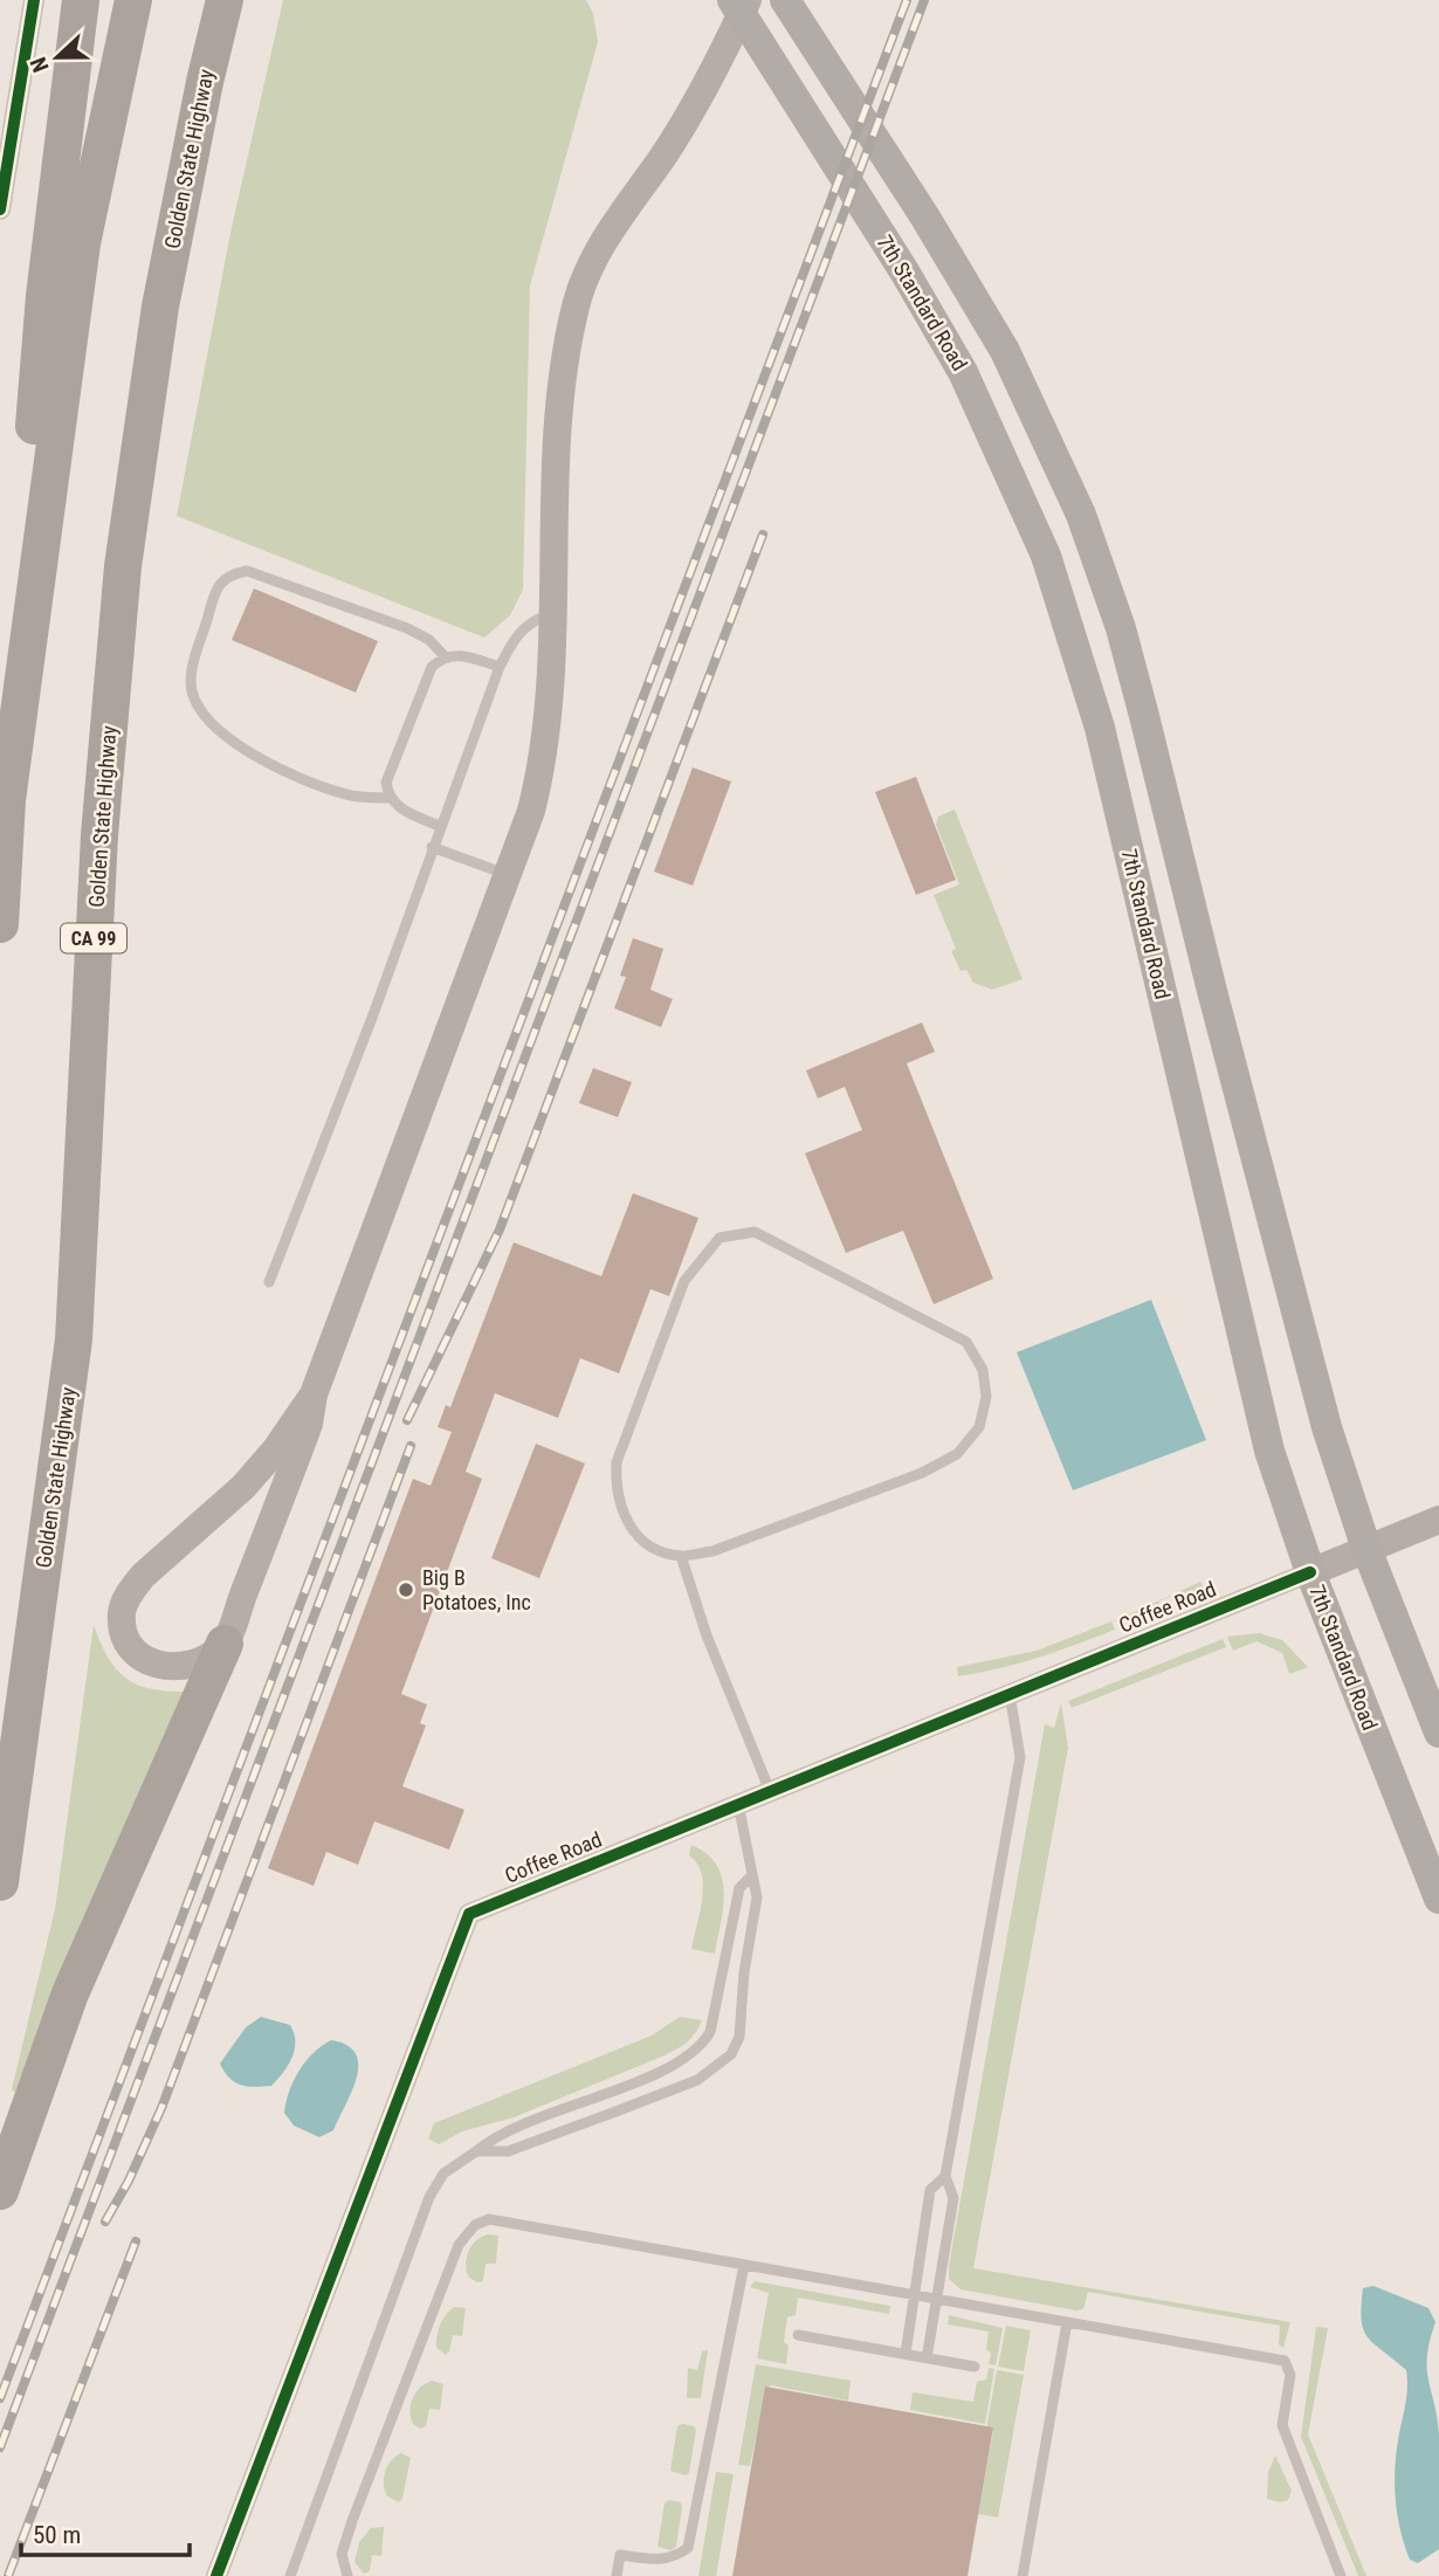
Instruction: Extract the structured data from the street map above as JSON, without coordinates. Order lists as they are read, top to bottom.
{
  "streets": {
    "highway": ["Golden State Highway", "CA 99"],
    "main road": ["7th Standard Road", "Coffee Road"]
  },
  "crossings": [
    ["7th Standard Road", "Coffee Road"]
  ],
  "places": ["Big B Potatoes, Inc"],
  "scale_bar": "50 m",
  "north": "left"
}
